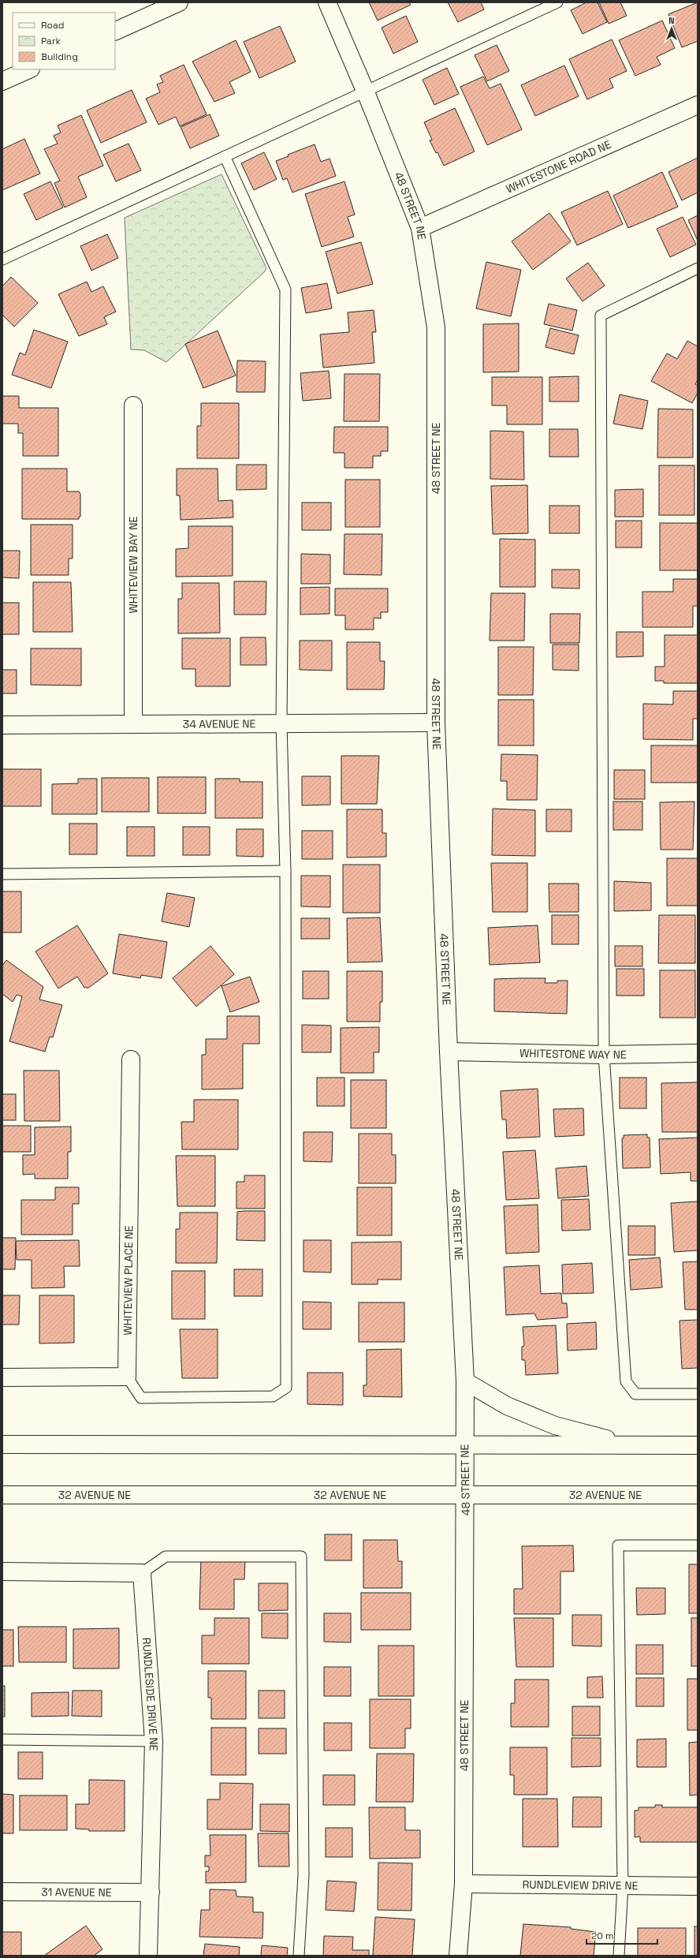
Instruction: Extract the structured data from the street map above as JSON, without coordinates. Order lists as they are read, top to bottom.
{
  "streets": {
    "street": [
      "WHITESTONE ROAD NE",
      "48 STREET NE",
      "WHITEVIEW BAY NE",
      "34 AVENUE NE",
      "WHITESTONE WAY NE",
      "WHITEVIEW PLACE NE",
      "32 AVENUE NE",
      "RUNDLESIDE DRIVE NE",
      "RUNDLEVIEW DRIVE NE",
      "31 AVENUE NE"
    ]
  },
  "crossings": [
    ["WHITESTONE ROAD NE", "48 STREET NE"],
    ["48 STREET NE", "34 AVENUE NE"],
    ["48 STREET NE", "WHITESTONE WAY NE"],
    ["48 STREET NE", "32 AVENUE NE"],
    ["48 STREET NE", "RUNDLEVIEW DRIVE NE"],
    ["WHITEVIEW BAY NE", "34 AVENUE NE"],
    ["RUNDLESIDE DRIVE NE", "31 AVENUE NE"]
  ],
  "legend": ["Road", "Park", "Building"],
  "scale_bar": "20 m",
  "north": "top"
}
